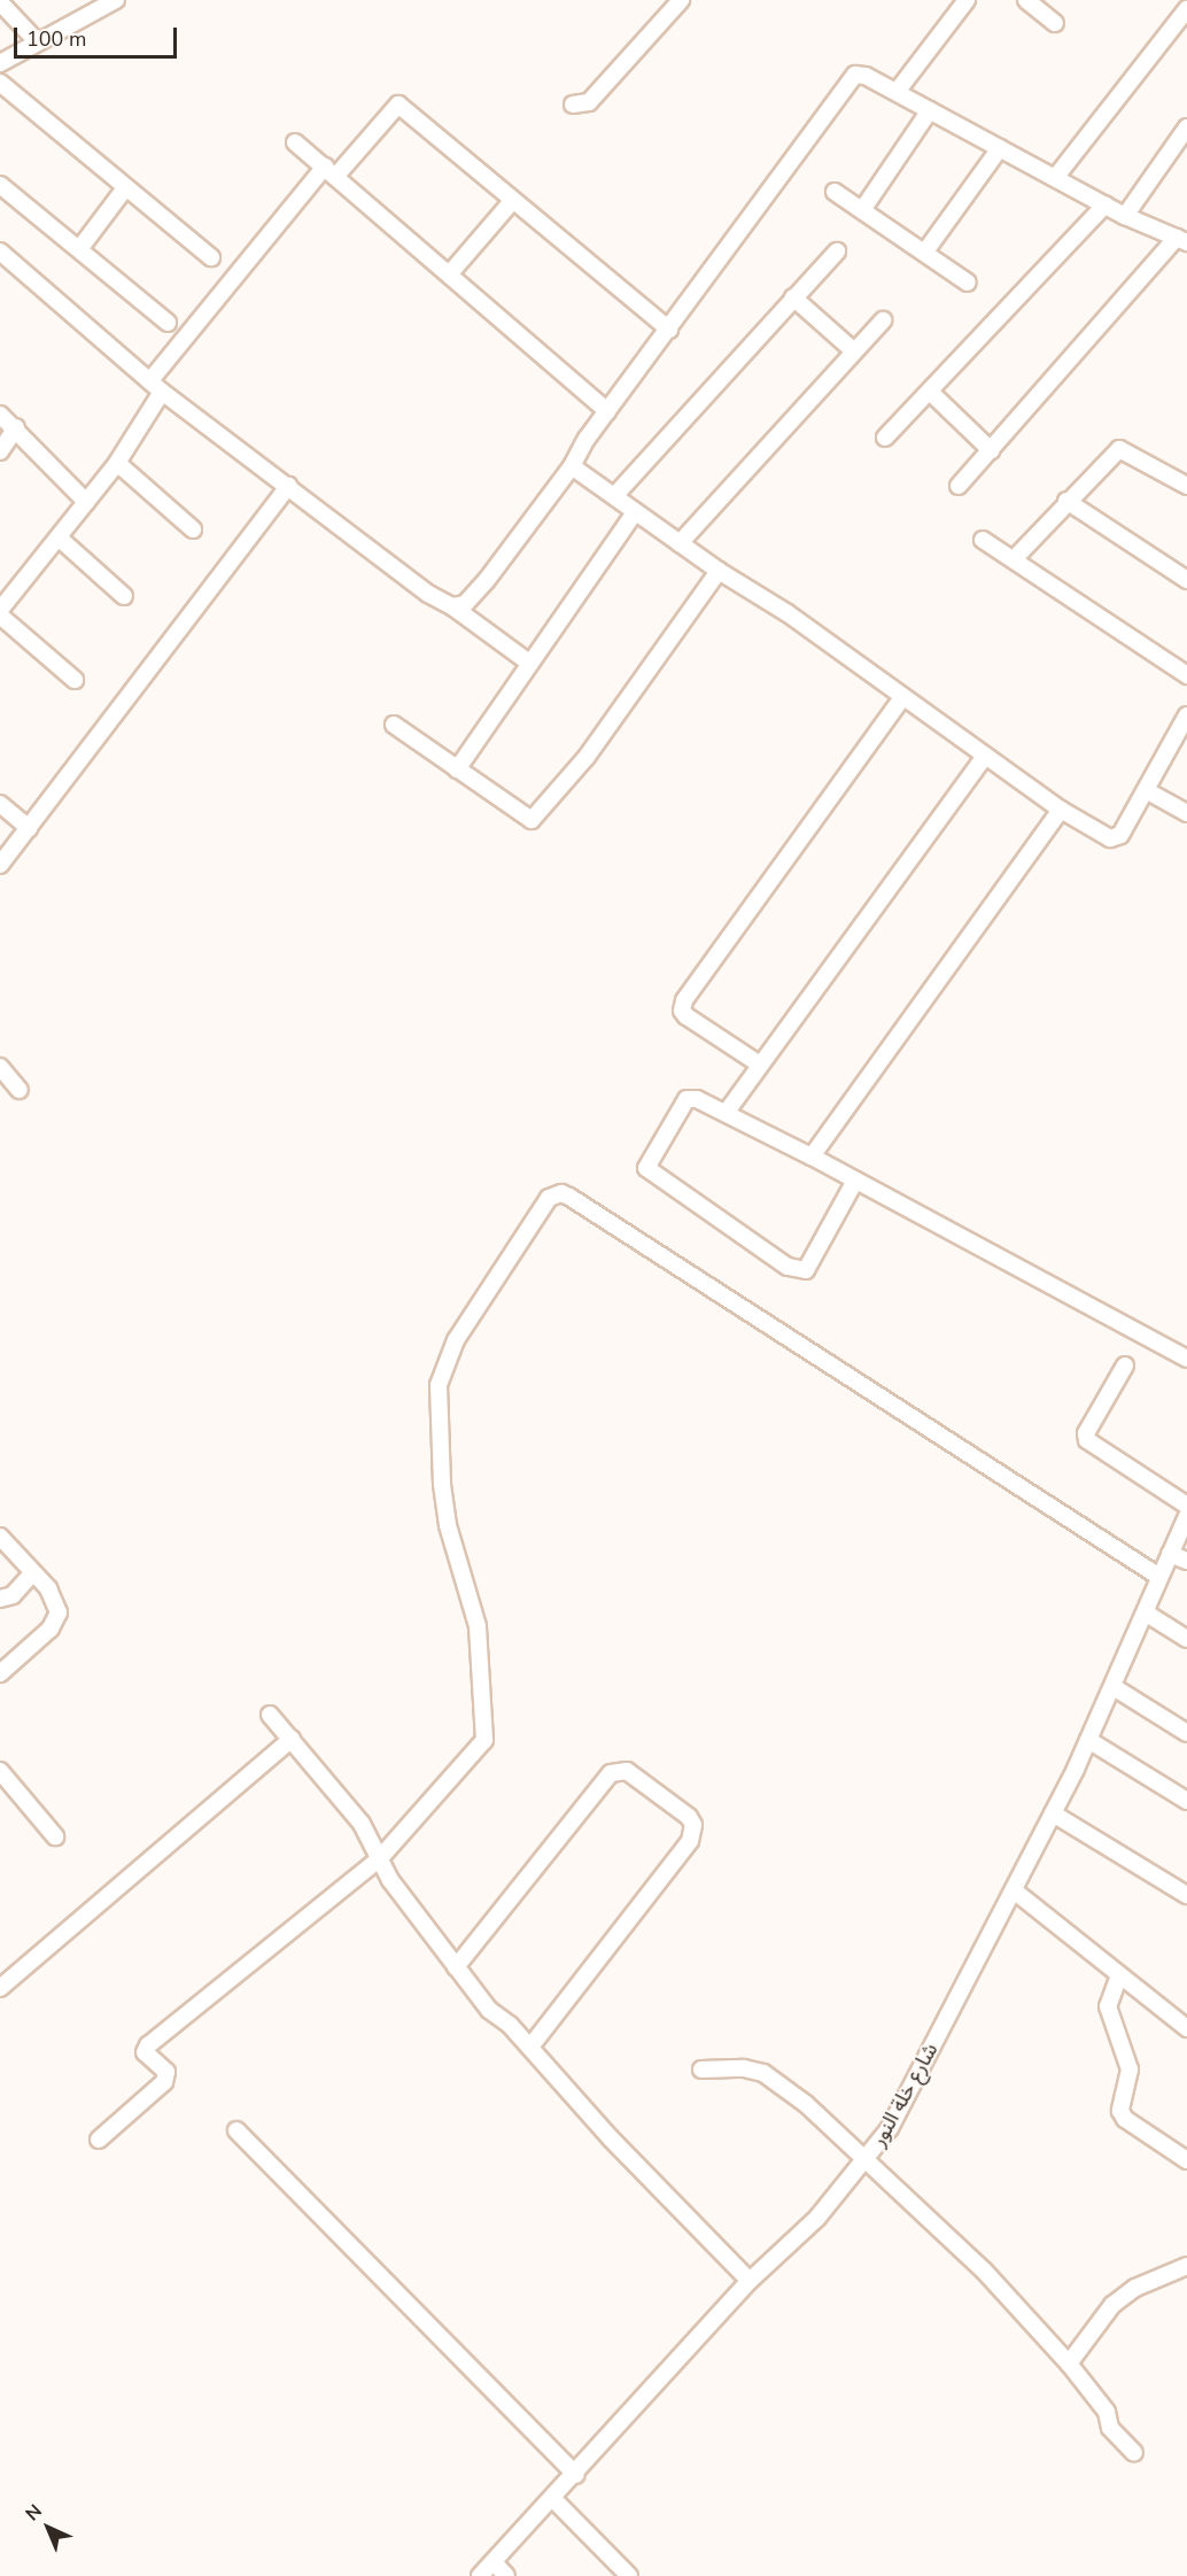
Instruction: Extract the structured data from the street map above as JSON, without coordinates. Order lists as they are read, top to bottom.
{
  "streets": {
    "street": ["شارع خلة النور"]
  },
  "scale_bar": "100 m",
  "north": "top left"
}
